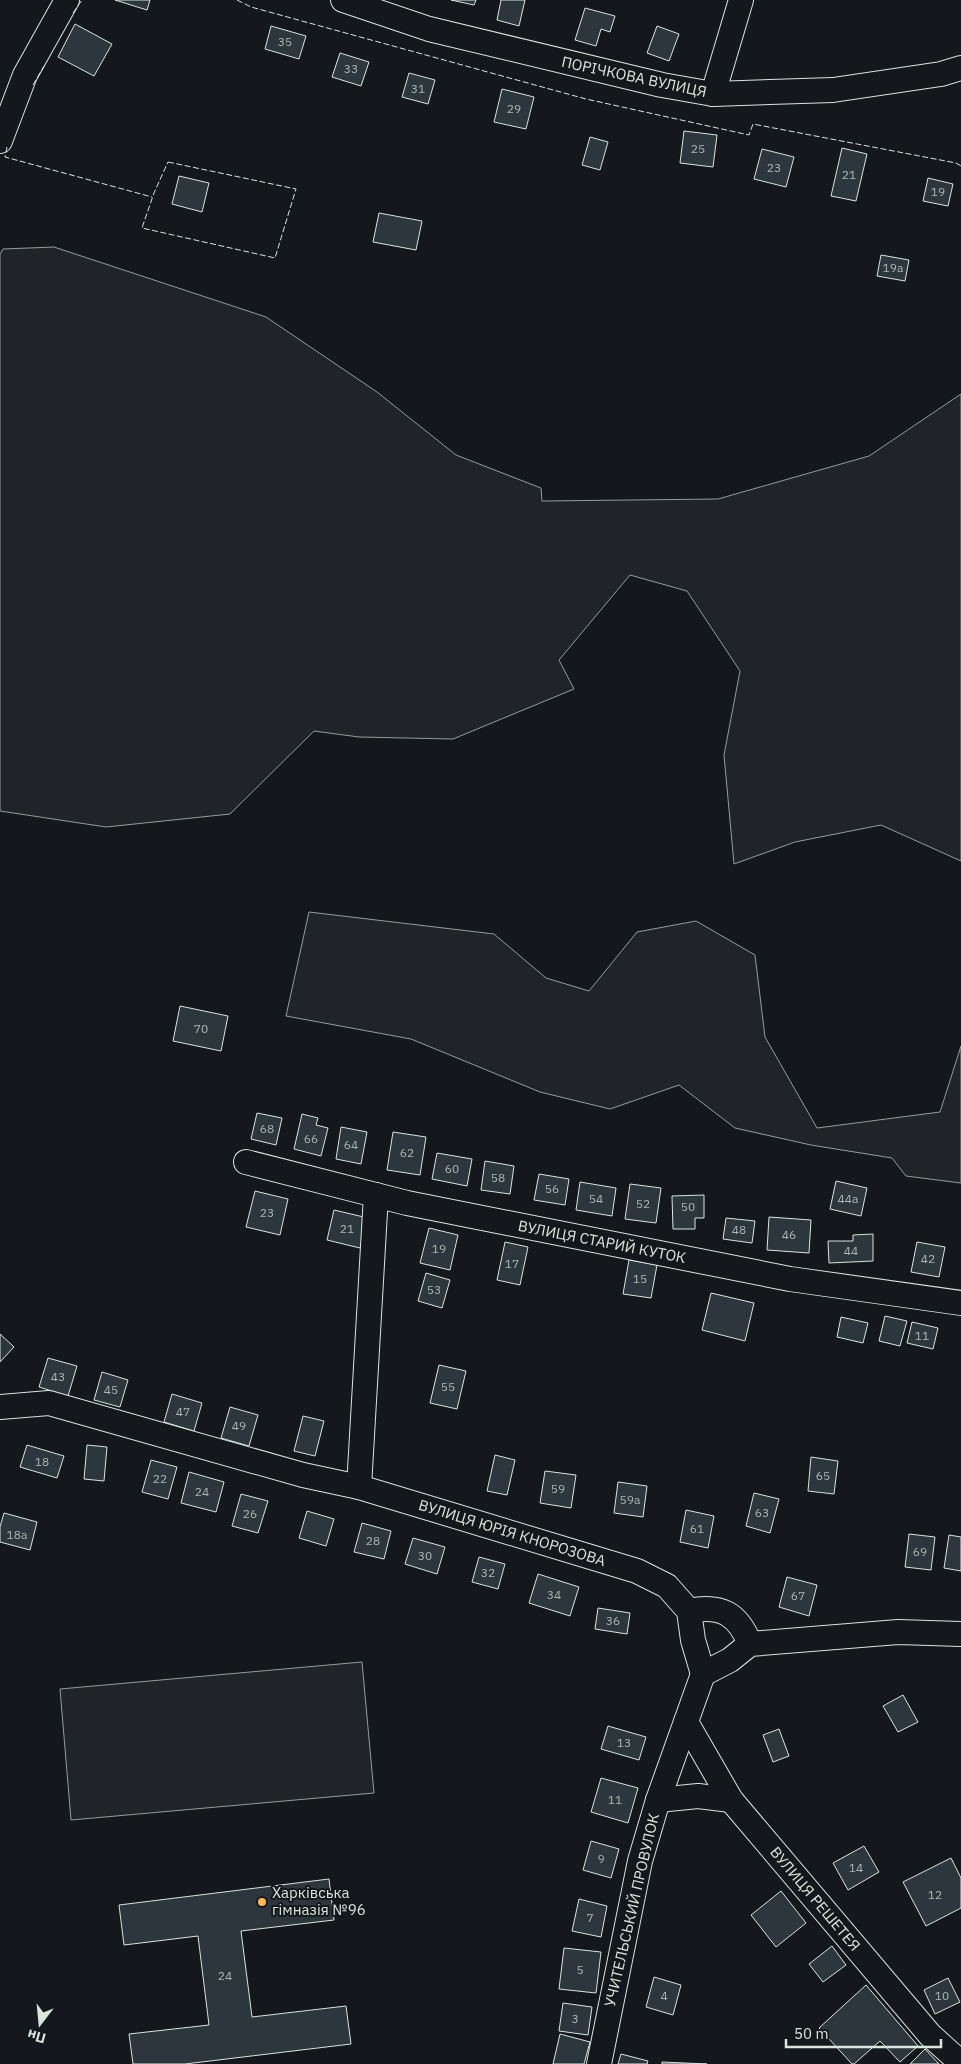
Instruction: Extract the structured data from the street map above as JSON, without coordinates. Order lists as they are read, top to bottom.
{
  "streets": {
    "street": [
      "ПОРІЧКОВА ВУЛИЦЯ",
      "ВУЛИЦЯ СТАРИЙ КУТОК",
      "ВУЛИЦЯ ЮРІЯ КНОРОЗОВА",
      "ВУЛИЦЯ РЕШЕТЕЯ",
      "УЧИТЕЛЬСЬКИЙ ПРОВУЛОК"
    ]
  },
  "crossings": [
    ["ВУЛИЦЯ РЕШЕТЕЯ", "УЧИТЕЛЬСЬКИЙ ПРОВУЛОК"]
  ],
  "places": ["Харківська гімназія №96"],
  "house_numbers": [
    "35",
    "33",
    "31",
    "29",
    "25",
    "23",
    "21",
    "19",
    "19а",
    "70",
    "68",
    "66",
    "64",
    "62",
    "60",
    "58",
    "56",
    "54",
    "44а",
    "52",
    "50",
    "23",
    "21",
    "48",
    "46",
    "19",
    "44",
    "42",
    "17",
    "15",
    "53",
    "11",
    "43",
    "55",
    "45",
    "47",
    "49",
    "18",
    "65",
    "22",
    "59",
    "24",
    "59а",
    "63",
    "26",
    "61",
    "18а",
    "28",
    "69",
    "30",
    "32",
    "34",
    "67",
    "36",
    "13",
    "11",
    "9",
    "14",
    "12",
    "7",
    "5",
    "24",
    "4",
    "10",
    "3"
  ],
  "scale_bar": "50 m",
  "north": "bottom"
}
